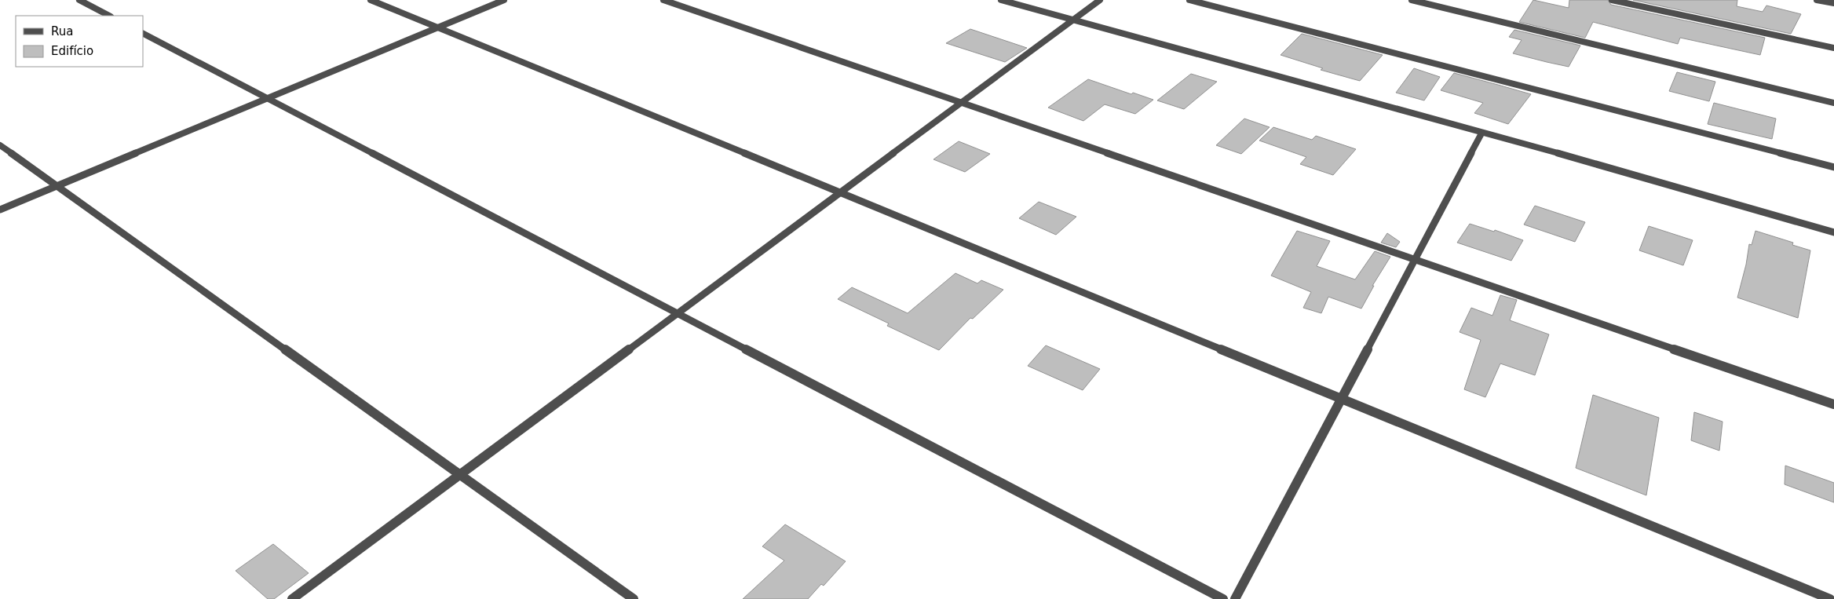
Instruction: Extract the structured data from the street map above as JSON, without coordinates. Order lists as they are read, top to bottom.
{
  "legend": ["Rua", "Edifício"]
}
